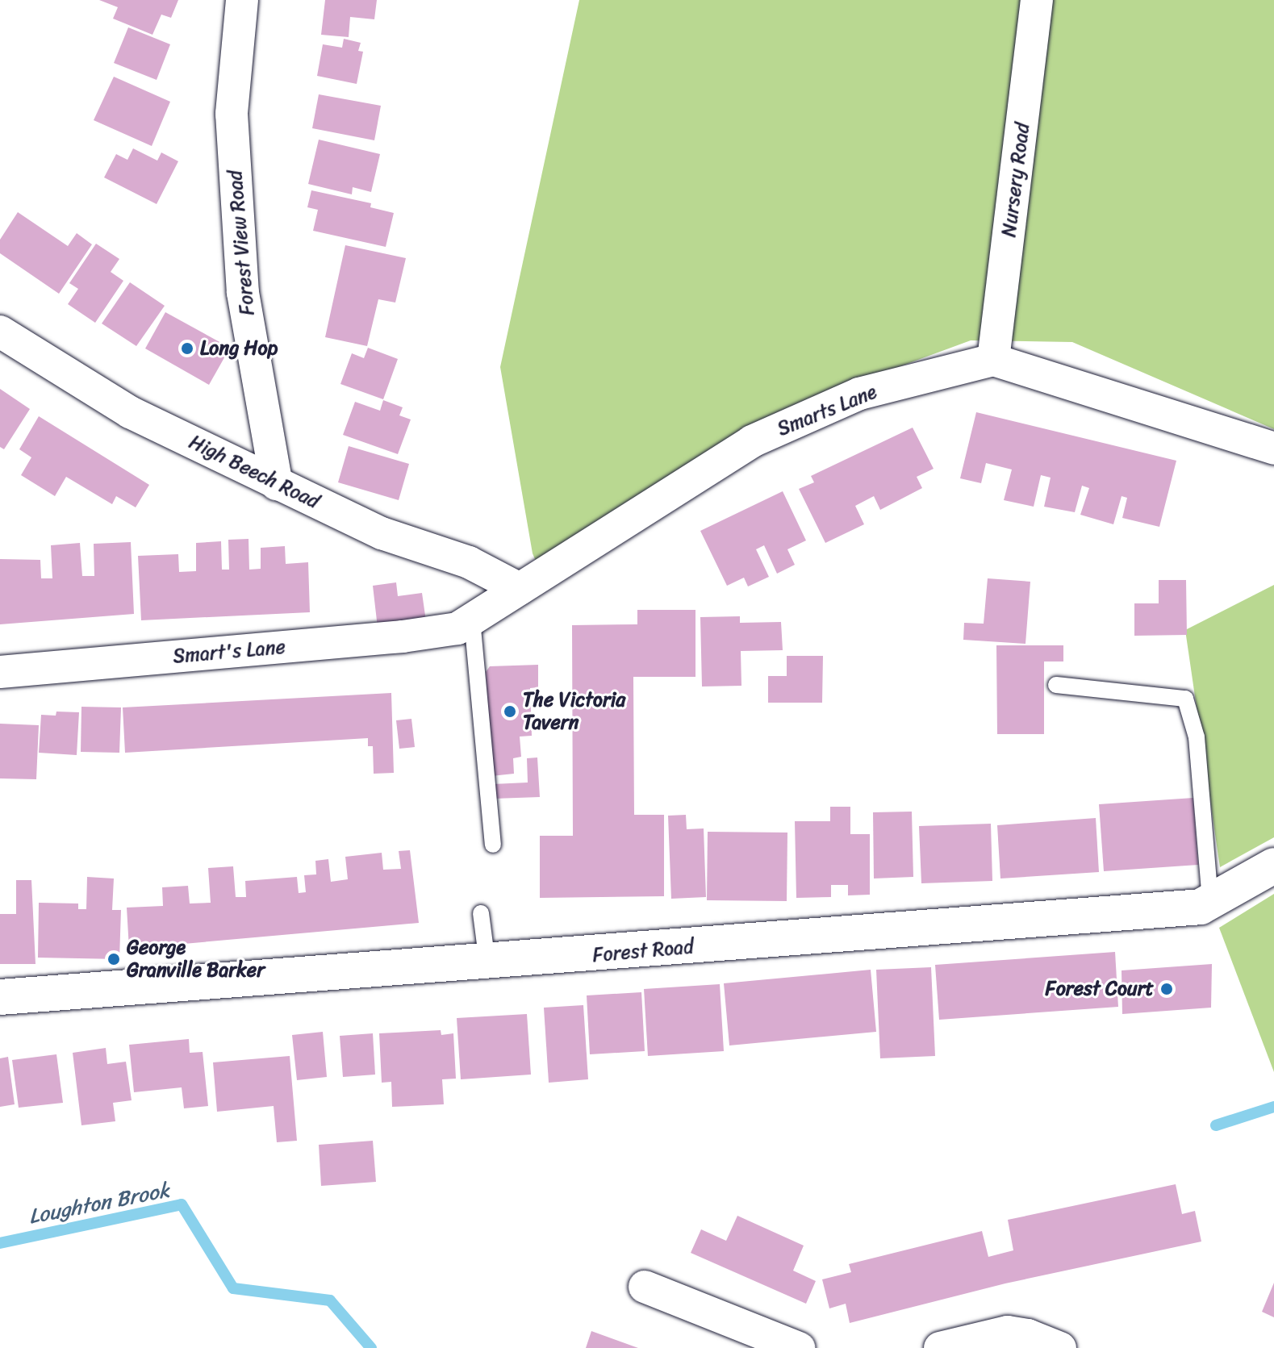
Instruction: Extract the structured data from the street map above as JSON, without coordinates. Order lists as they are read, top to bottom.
{
  "streets": {
    "street": [
      "Nursery Road",
      "Forest View Road",
      "Smarts Lane",
      "High Beech Road",
      "Smart's Lane",
      "Forest Road"
    ]
  },
  "crossings": [
    ["Nursery Road", "Smarts Lane"],
    ["Forest View Road", "High Beech Road"],
    ["Smarts Lane", "High Beech Road"],
    ["Smarts Lane", "Smart's Lane"]
  ],
  "water": ["Loughton Brook"],
  "places": [
    "Long Hop",
    "The Victoria Tavern",
    "George Granville Barker",
    "Forest Court"
  ]
}
